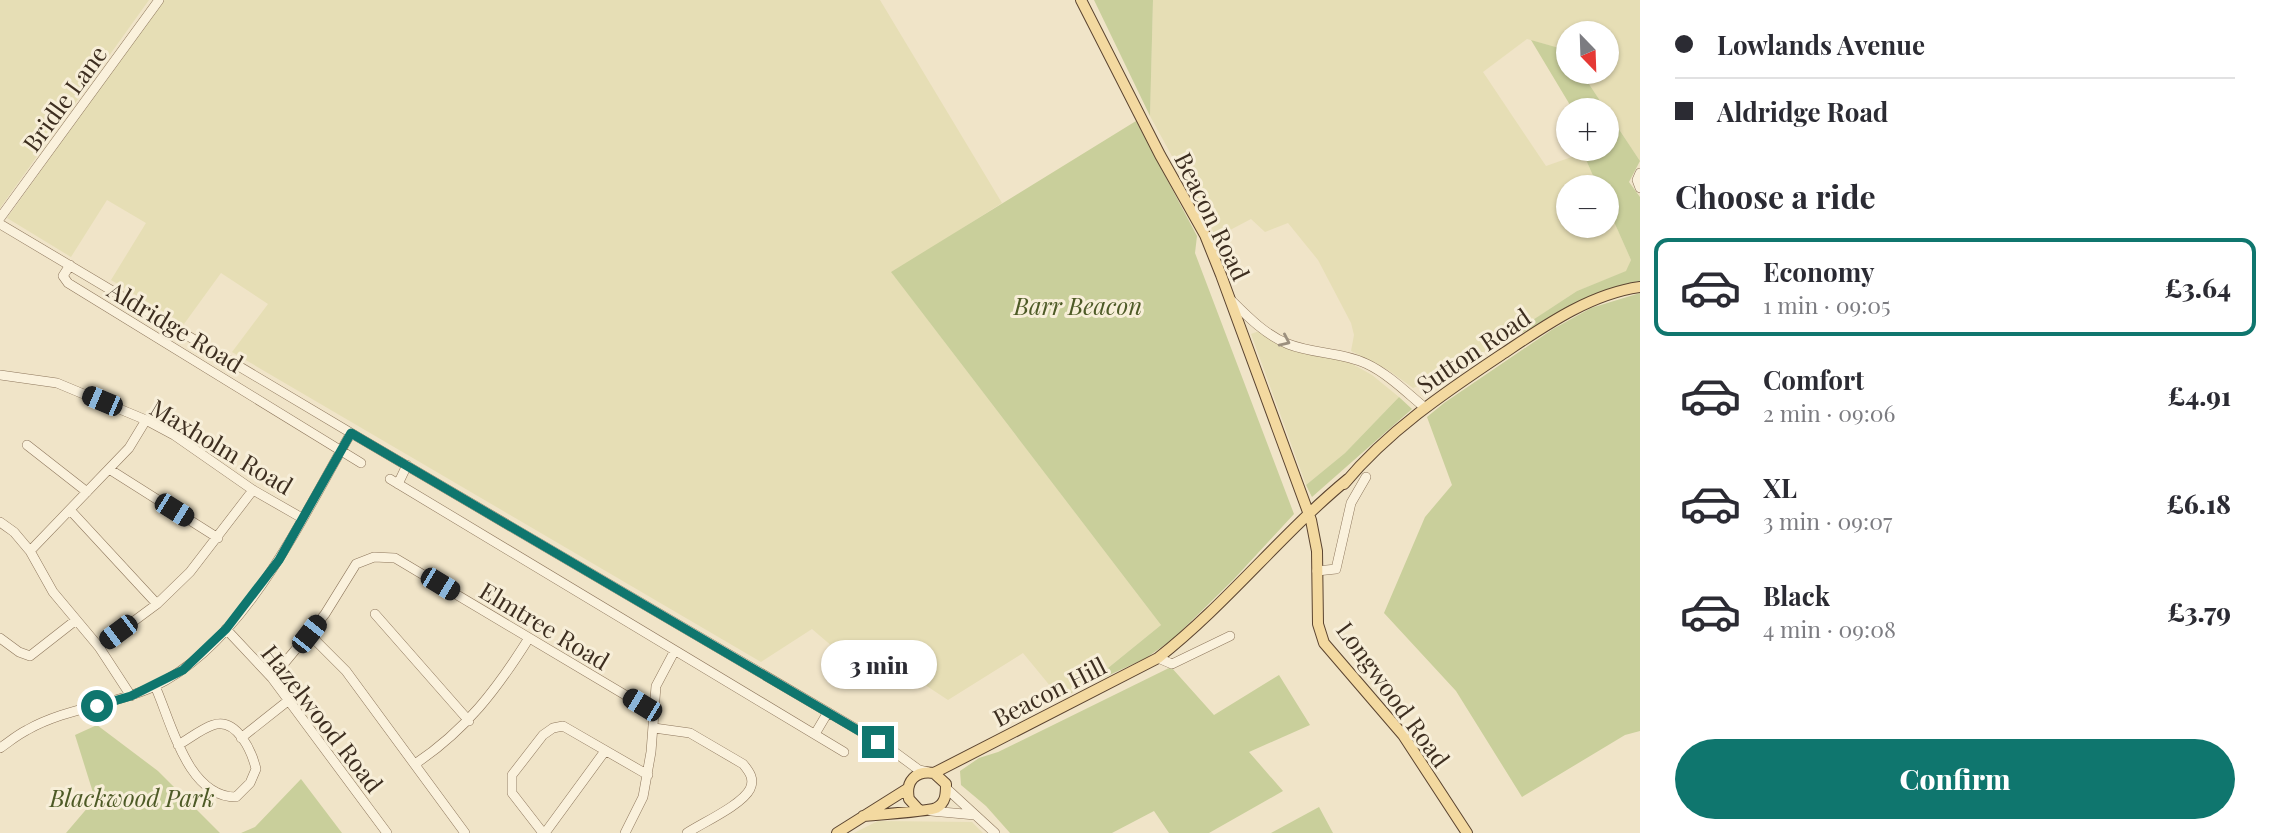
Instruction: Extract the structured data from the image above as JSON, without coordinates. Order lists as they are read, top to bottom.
{
  "streets": {
    "main road": [
      "Beacon Road",
      "Sutton Road",
      "Beacon Hill",
      "Longwood Road"
    ],
    "street": [
      "Bridle Lane",
      "Aldridge Road",
      "Maxholm Road",
      "Elmtree Road",
      "Hazelwood Road"
    ]
  },
  "crossings": [
    ["Bridle Lane", "Aldridge Road"],
    ["Beacon Road", "Sutton Road"],
    ["Beacon Road", "Beacon Hill"],
    ["Beacon Road", "Longwood Road"],
    ["Aldridge Road", "Beacon Hill"],
    ["Sutton Road", "Beacon Hill"],
    ["Sutton Road", "Longwood Road"],
    ["Elmtree Road", "Hazelwood Road"],
    ["Beacon Hill", "Longwood Road"]
  ],
  "parks": ["Barr Beacon", "Blackwood Park"],
  "north": "bottom right",
  "page": {
    "banner": ["Lowlands Avenue", "Aldridge Road"],
    "map_buttons": ["+", "−"],
    "heading": "Choose a ride",
    "list": [
      {
        "name": "Economy",
        "note": "1 min · 09:05",
        "value": "£3.64"
      },
      {
        "name": "Comfort",
        "note": "2 min · 09:06",
        "value": "£4.91"
      },
      {
        "name": "XL",
        "note": "3 min · 09:07",
        "value": "£6.18"
      },
      {
        "name": "Black",
        "note": "4 min · 09:08",
        "value": "£3.79"
      }
    ],
    "bubble": "3 min",
    "buttons": "Confirm"
  }
}
